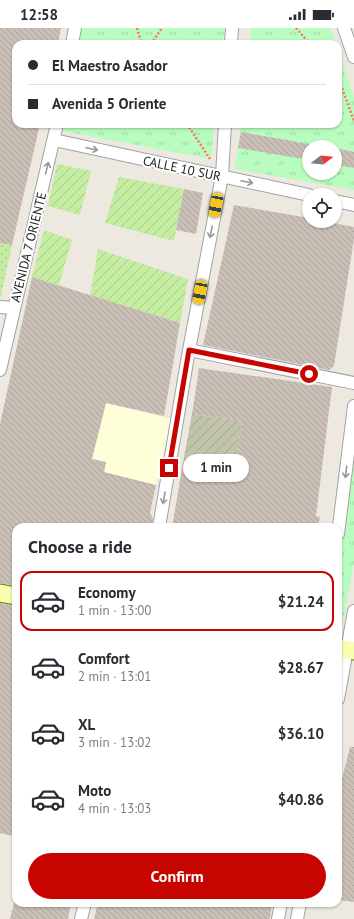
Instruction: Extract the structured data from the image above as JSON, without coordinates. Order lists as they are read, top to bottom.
{
  "streets": {
    "street": ["CALLE 10 SUR", "AVENIDA 7 ORIENTE"]
  },
  "crossings": [
    ["CALLE 10 SUR", "AVENIDA 7 ORIENTE"]
  ],
  "one_way": ["CALLE 10 SUR", "AVENIDA 7 ORIENTE"],
  "north": "right",
  "page": {
    "status": "12:58",
    "banner": ["El Maestro Asador", "Avenida 5 Oriente"],
    "bubble": "1 min",
    "heading": "Choose a ride",
    "list": [
      {
        "name": "Economy",
        "note": "1 min · 13:00",
        "value": "$21.24"
      },
      {
        "name": "Comfort",
        "note": "2 min · 13:01",
        "value": "$28.67"
      },
      {
        "name": "XL",
        "note": "3 min · 13:02",
        "value": "$36.10"
      },
      {
        "name": "Moto",
        "note": "4 min · 13:03",
        "value": "$40.86"
      }
    ],
    "buttons": "Confirm"
  }
}
